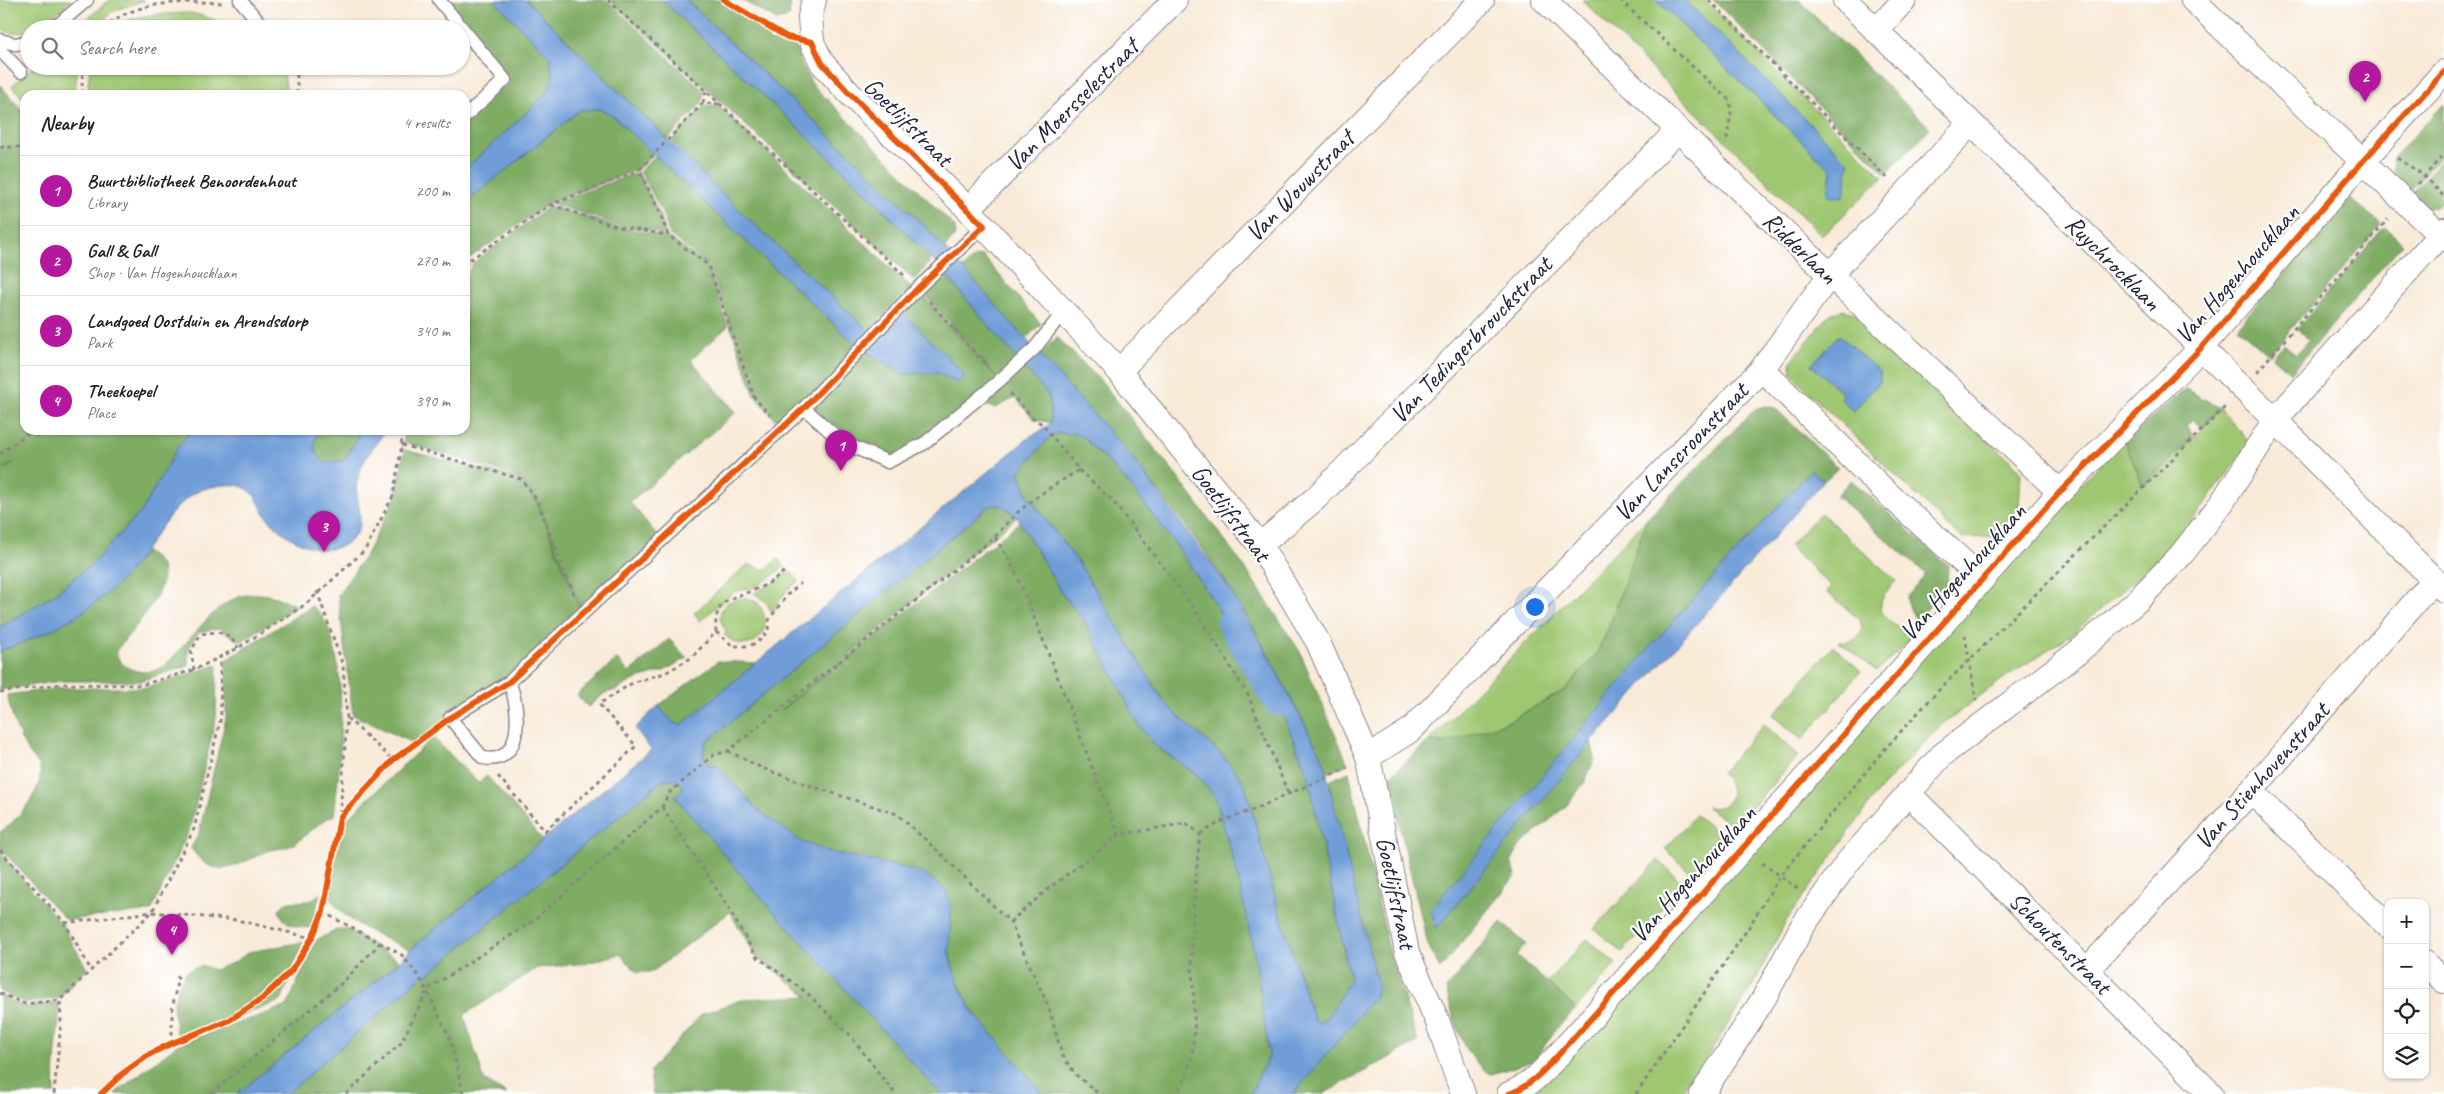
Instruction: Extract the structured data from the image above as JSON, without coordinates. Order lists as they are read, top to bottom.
{
  "streets": {
    "street": [
      "Van Moersselestraat",
      "Goetlijfstraat",
      "Van Wouwstraat",
      "Ridderlaan",
      "Ruychrocklaan",
      "Van Hogenhoucklaan",
      "Van Tedingerbrouckstraat",
      "Van Lanscroonstraat",
      "Van Stienhovenstraat",
      "Schoutenstraat"
    ]
  },
  "crossings": [
    ["Van Moersselestraat", "Goetlijfstraat"],
    ["Goetlijfstraat", "Van Wouwstraat"],
    ["Goetlijfstraat", "Van Tedingerbrouckstraat"],
    ["Goetlijfstraat", "Van Lanscroonstraat"],
    ["Ridderlaan", "Van Hogenhoucklaan"],
    ["Ridderlaan", "Van Tedingerbrouckstraat"],
    ["Ridderlaan", "Van Lanscroonstraat"],
    ["Ruychrocklaan", "Van Hogenhoucklaan"],
    ["Ruychrocklaan", "Van Lanscroonstraat"],
    ["Ruychrocklaan", "Van Stienhovenstraat"],
    ["Van Stienhovenstraat", "Schoutenstraat"]
  ],
  "page": {
    "search": "Search here",
    "pins": [
      "2",
      "1",
      "3",
      "4"
    ],
    "heading": ["Nearby", "4 results"],
    "list": [
      {
        "mark": "1",
        "name": "Buurtbibliotheek Benoordenhout",
        "note": "Library",
        "value": "200 m"
      },
      {
        "mark": "2",
        "name": "Gall & Gall",
        "note": "Shop · Van Hogenhoucklaan",
        "value": "270 m"
      },
      {
        "mark": "3",
        "name": "Landgoed Oostduin en Arendsdorp",
        "note": "Park",
        "value": "340 m"
      },
      {
        "mark": "4",
        "name": "Theekoepel",
        "note": "Place",
        "value": "390 m"
      }
    ],
    "map_buttons": ["+", "−"]
  }
}
